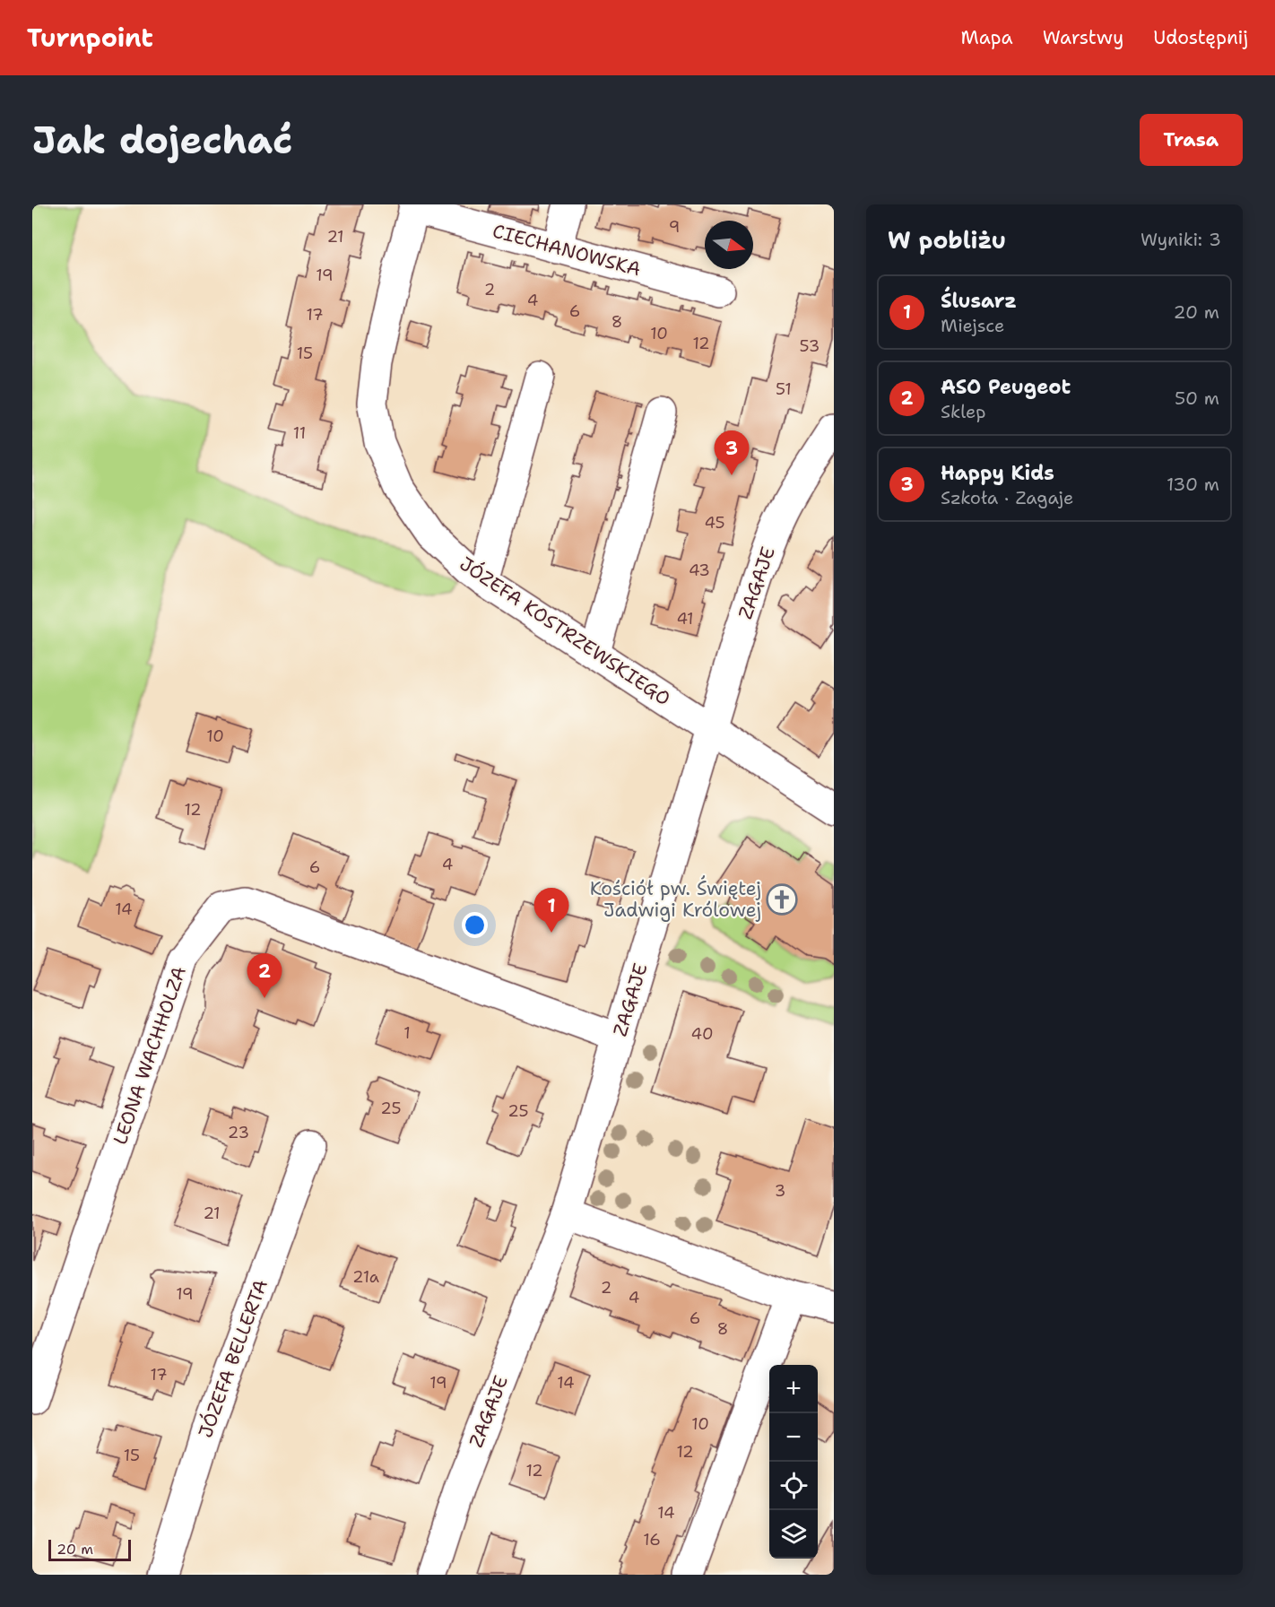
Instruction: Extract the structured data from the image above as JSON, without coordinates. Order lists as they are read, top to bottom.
{
  "streets": {
    "street": [
      "CIECHANOWSKA",
      "ZAGAJE",
      "JÓZEFA KOSTRZEWSKIEGO",
      "LEONA WACHHOLZA",
      "JÓZEFA BELLERTA"
    ]
  },
  "crossings": [
    ["CIECHANOWSKA", "JÓZEFA KOSTRZEWSKIEGO"],
    ["ZAGAJE", "JÓZEFA KOSTRZEWSKIEGO"],
    ["ZAGAJE", "LEONA WACHHOLZA"]
  ],
  "places": {
    "church": ["Kościół pw. Świętej Jadwigi Królowej"]
  },
  "house_numbers": [
    "9",
    "21",
    "19",
    "2",
    "4",
    "6",
    "17",
    "8",
    "10",
    "12",
    "53",
    "15",
    "51",
    "11",
    "45",
    "43",
    "41",
    "10",
    "12",
    "4",
    "6",
    "14",
    "1",
    "40",
    "25",
    "25",
    "23",
    "3",
    "21",
    "21a",
    "2",
    "19",
    "4",
    "6",
    "8",
    "17",
    "19",
    "14",
    "10",
    "12",
    "15",
    "12",
    "14",
    "16"
  ],
  "scale_bar": "20 m",
  "north": "right",
  "page": {
    "header": "Turnpoint",
    "nav": ["Mapa", "Warstwy", "Udostępnij"],
    "buttons": "Trasa",
    "title": "Jak dojechać",
    "heading": ["W pobliżu", "Wyniki: 3"],
    "list": [
      {
        "mark": "1",
        "name": "Ślusarz",
        "note": "Miejsce",
        "value": "20 m"
      },
      {
        "mark": "2",
        "name": "ASO Peugeot",
        "note": "Sklep",
        "value": "50 m"
      },
      {
        "mark": "3",
        "name": "Happy Kids",
        "note": "Szkoła · Zagaje",
        "value": "130 m"
      }
    ],
    "pins": ["3", "1", "2"],
    "map_buttons": ["+", "−"],
    "scale": "20 m"
  }
}
